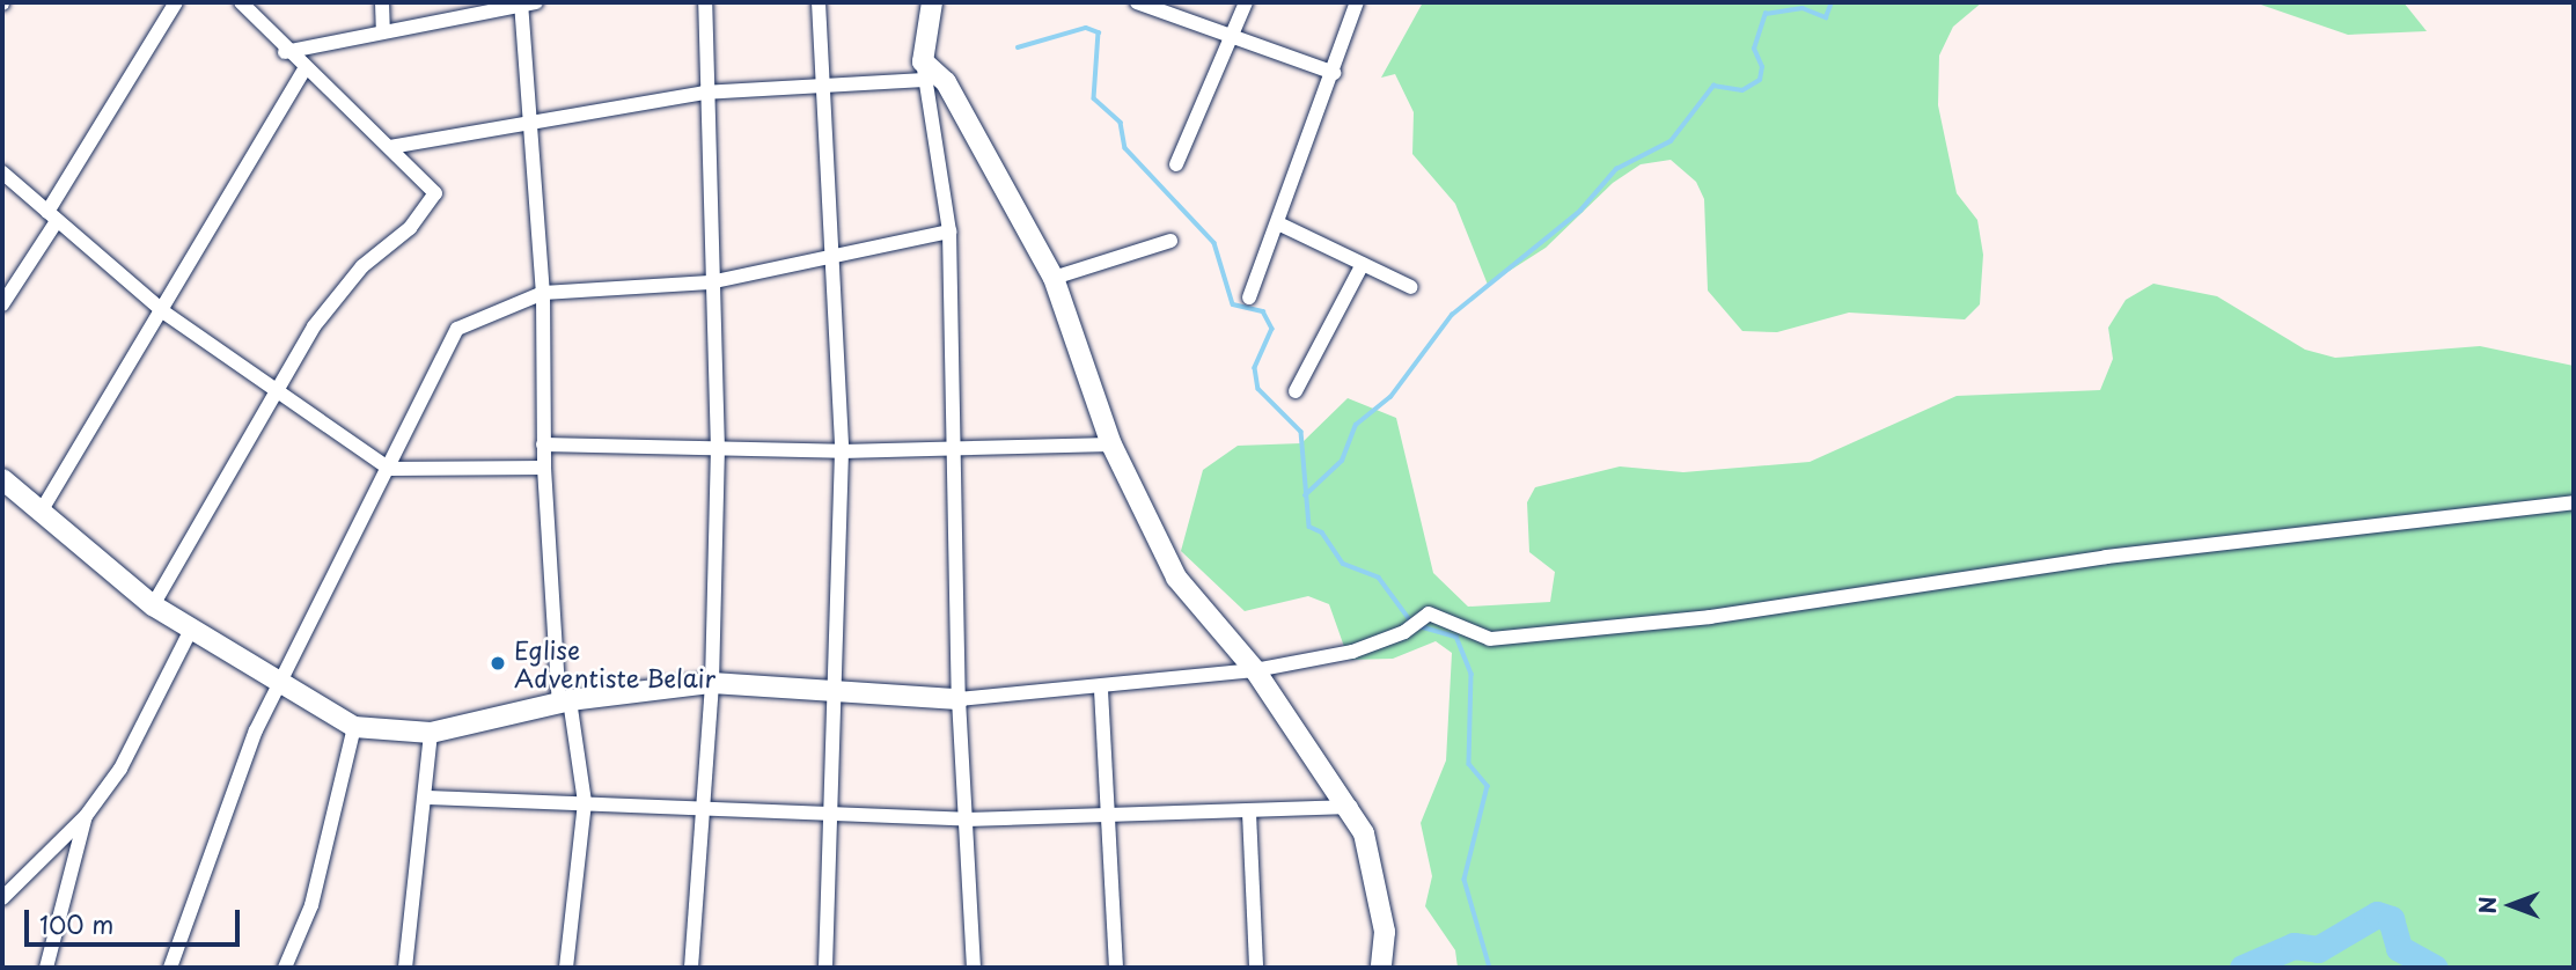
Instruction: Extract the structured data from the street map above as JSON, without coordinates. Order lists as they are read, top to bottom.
{
  "places": ["Eglise Adventiste Belair"],
  "scale_bar": "100 m",
  "north": "left"
}
